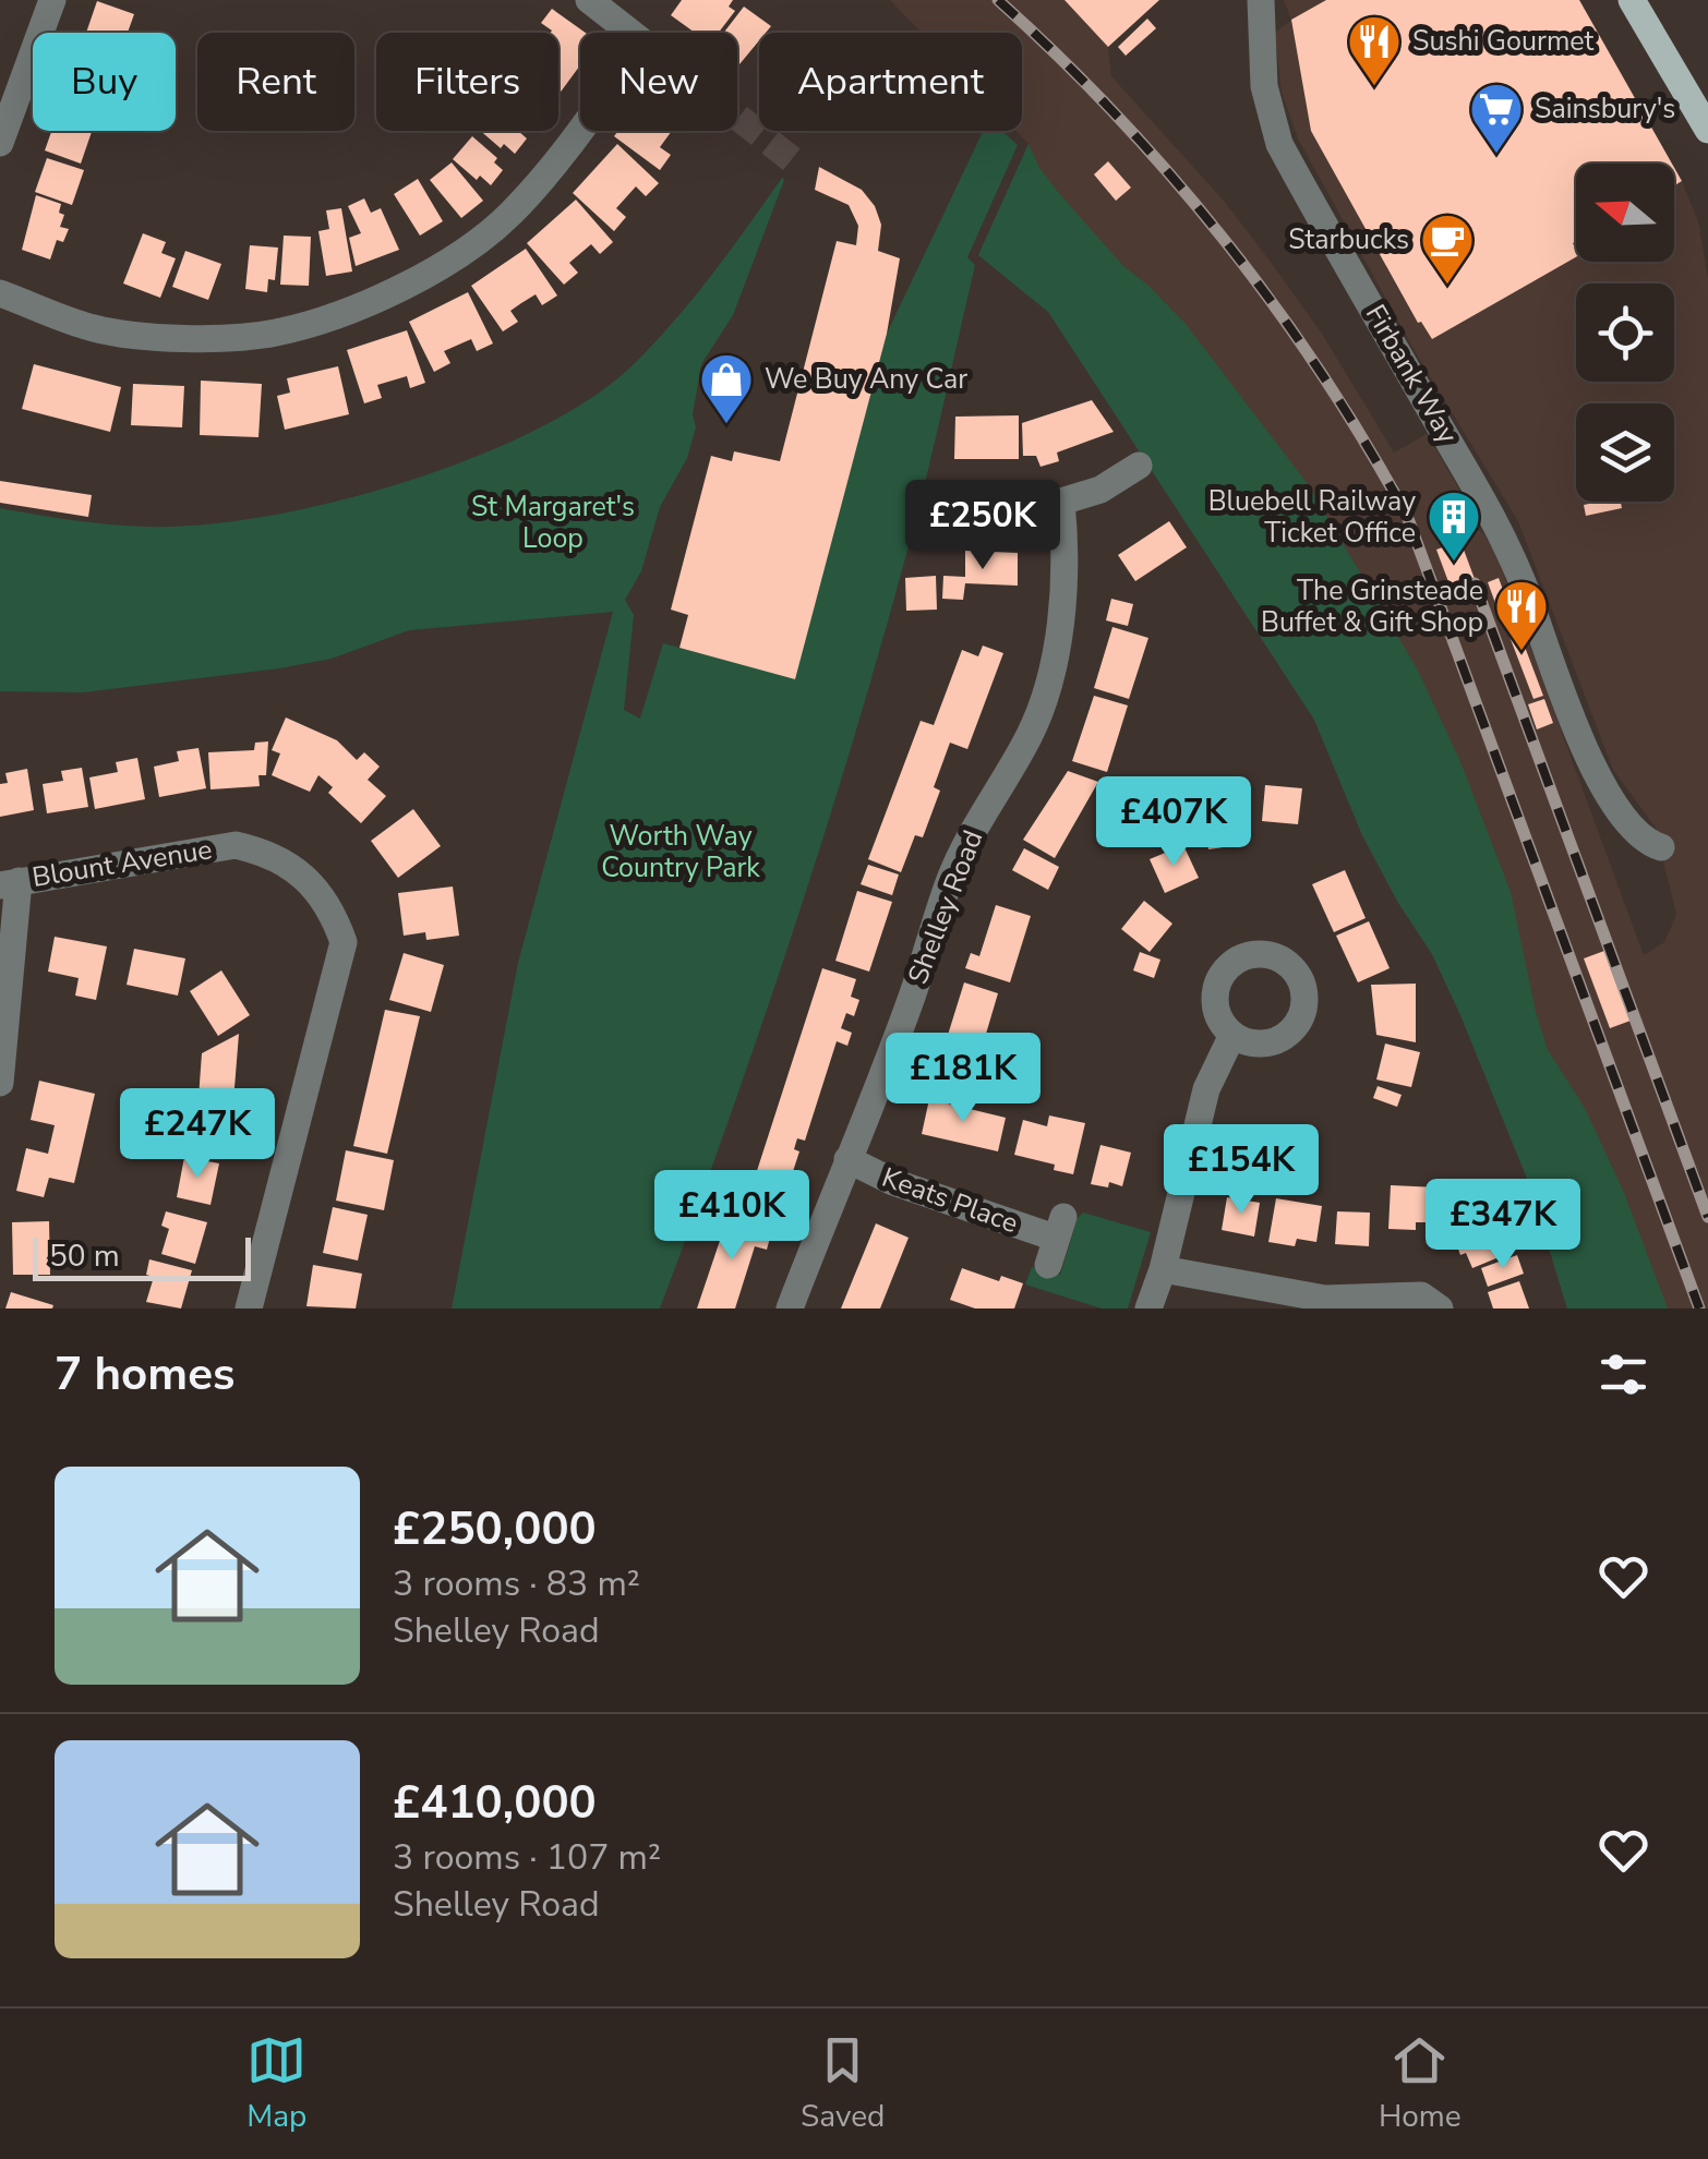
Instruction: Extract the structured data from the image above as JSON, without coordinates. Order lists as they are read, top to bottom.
{
  "streets": {
    "street": [
      "Firbank Way",
      "Blount Avenue",
      "Shelley Road",
      "Keats Place"
    ]
  },
  "crossings": [
    ["Shelley Road", "Keats Place"]
  ],
  "parks": ["St Margaret's Loop", "Worth Way Country Park"],
  "places": {
    "restaurant": ["Sushi Gourmet", "The Grinsteade Buffet & Gift Shop"],
    "supermarket": ["Sainsbury's"],
    "cafe": ["Starbucks"],
    "shop": ["We Buy Any Car"],
    "building": ["Bluebell Railway Ticket Office"]
  },
  "scale_bar": "50 m",
  "north": "left",
  "page": {
    "chip": [
      "Buy",
      "Rent",
      "Filters",
      "New",
      "Apartment"
    ],
    "price": [
      "£250K",
      "£407K",
      "£181K",
      "£247K",
      "£154K",
      "£410K",
      "£347K"
    ],
    "scale": "50 m",
    "heading": "7 homes",
    "list": [
      {
        "name": "£250,000",
        "note": "3 rooms · 83 m² · Shelley Road"
      },
      {
        "name": "£410,000",
        "note": "3 rooms · 107 m² · Shelley Road"
      }
    ],
    "tabs": ["Map", "Saved", "Home"]
  }
}
